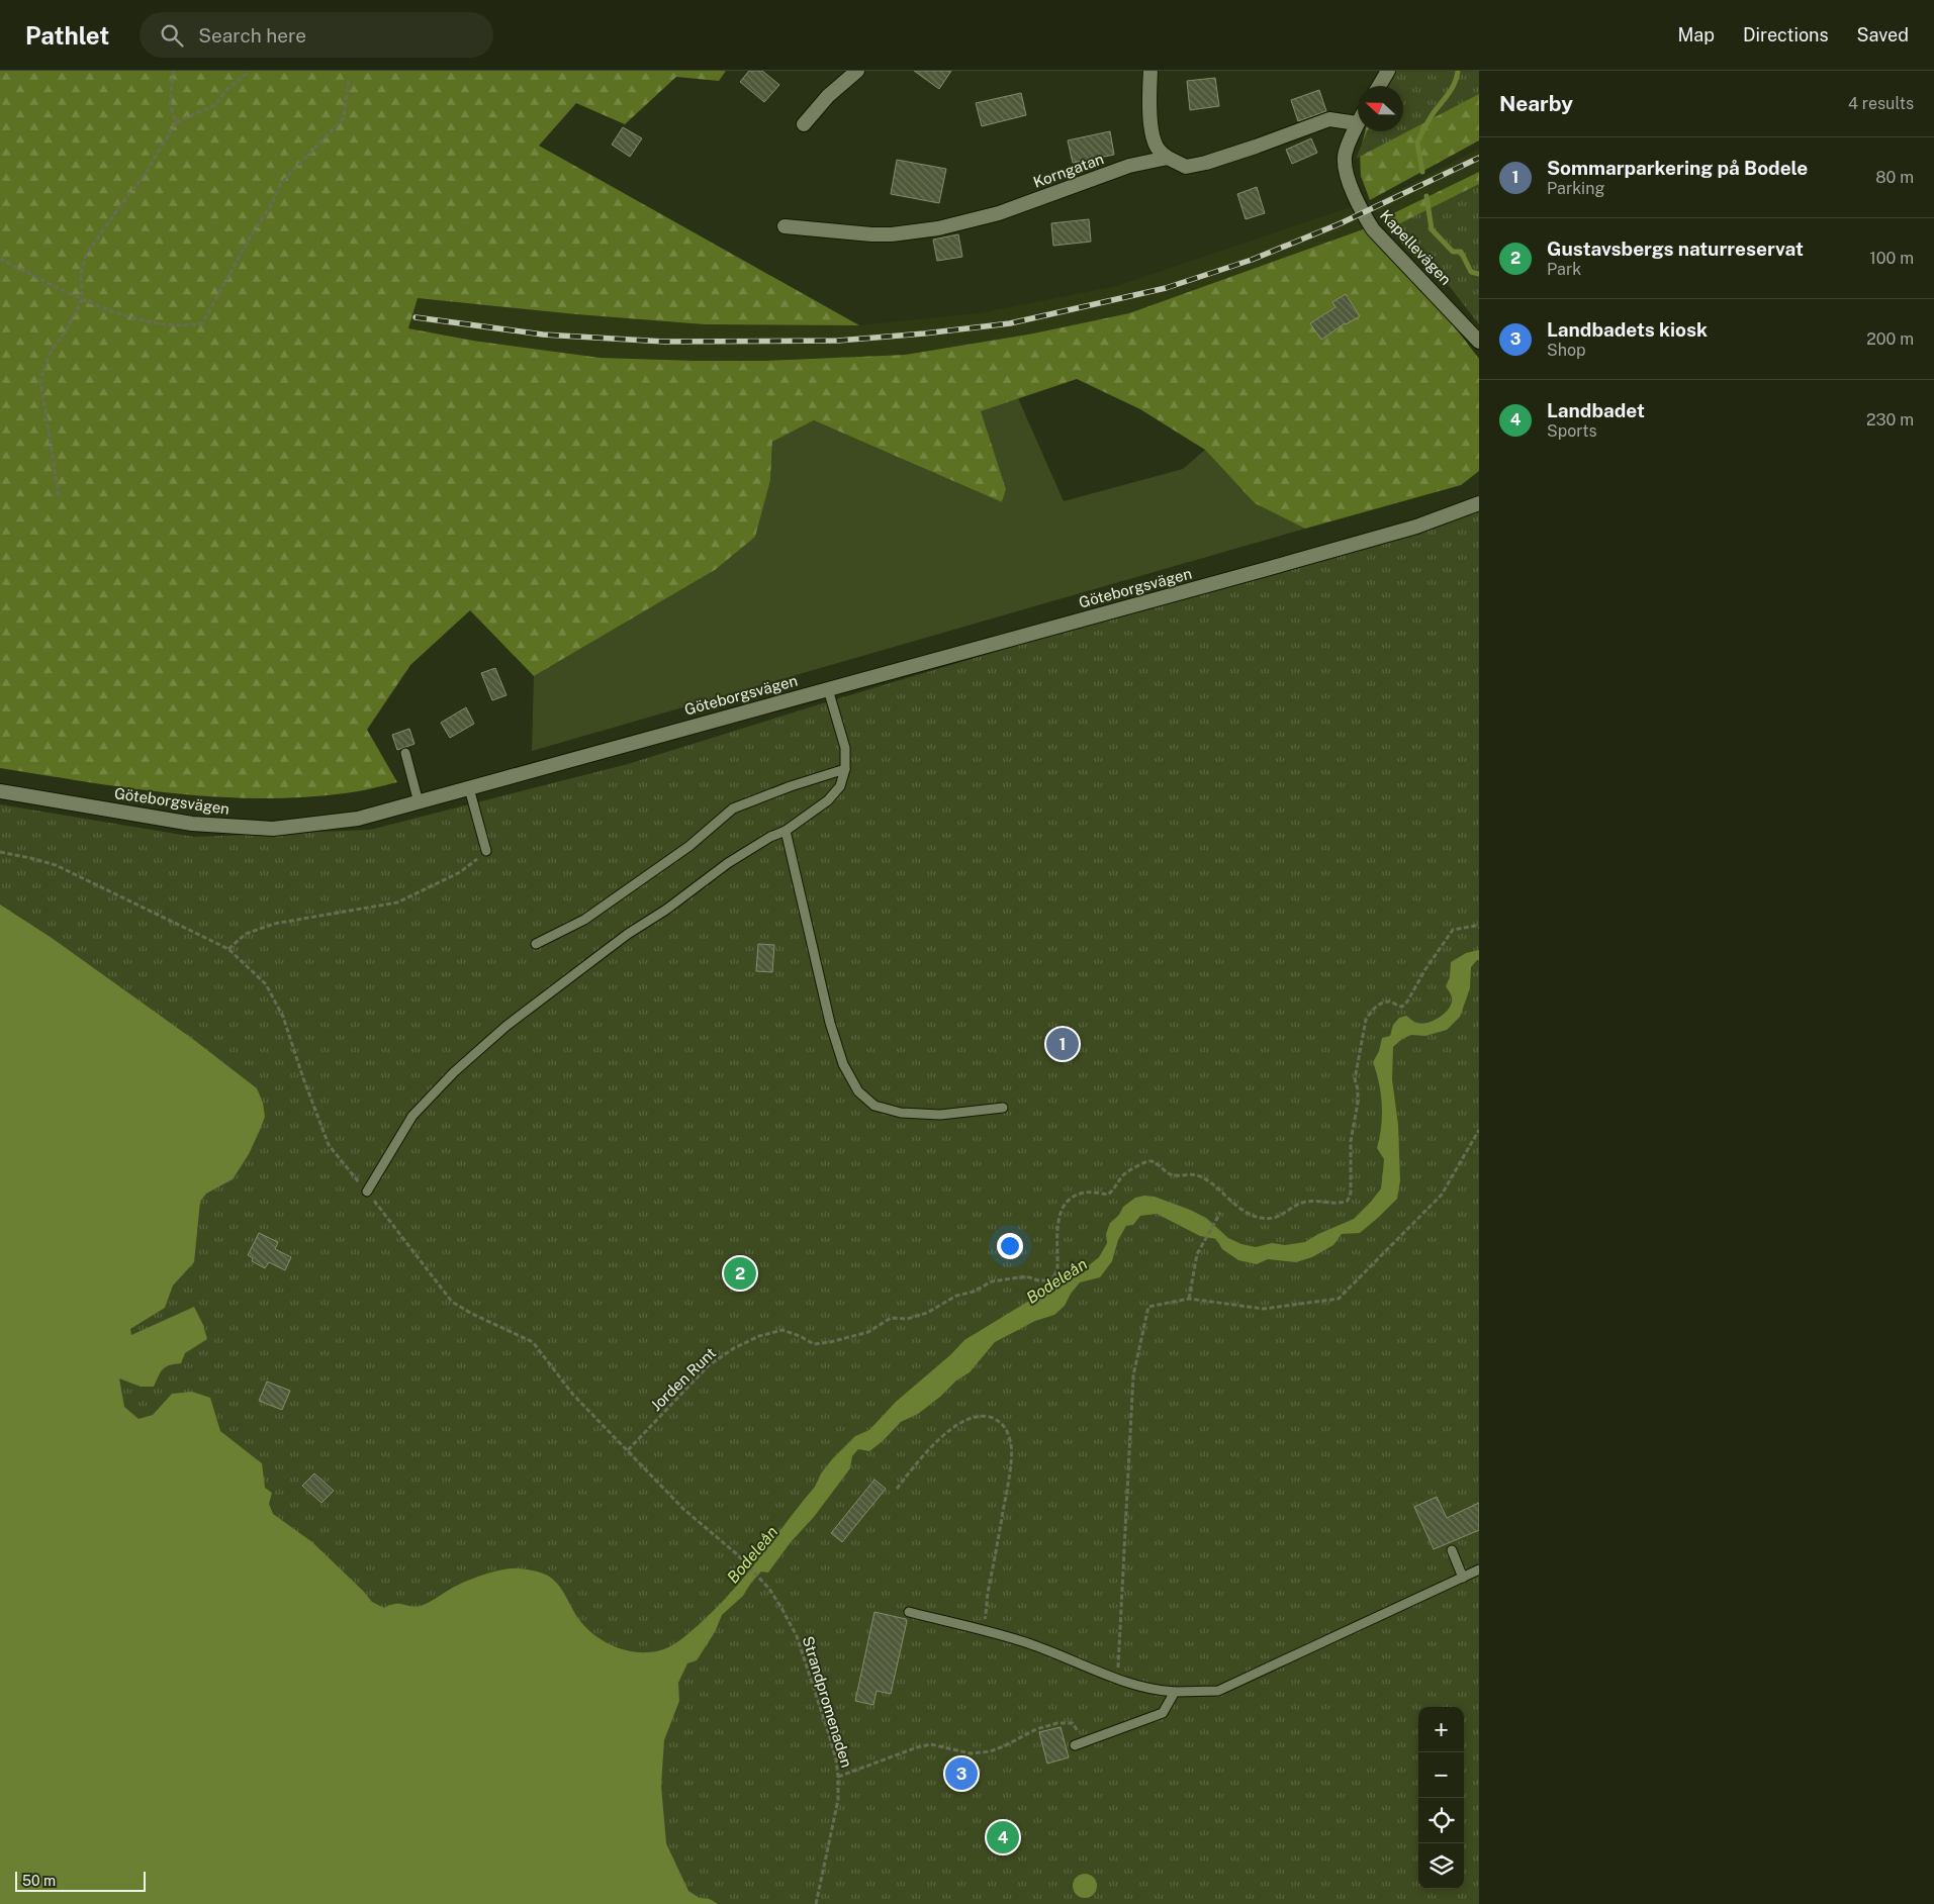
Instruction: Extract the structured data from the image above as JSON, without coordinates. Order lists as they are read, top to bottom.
{
  "streets": {
    "street": ["Korngatan", "Kapellevägen", "Göteborgsvägen"],
    "path": ["Jorden Runt", "Strandpromenaden"]
  },
  "water": ["Bodeleån"],
  "scale_bar": "50 m",
  "north": "left",
  "page": {
    "header": "Pathlet",
    "search": "Search here",
    "nav": ["Map", "Directions", "Saved"],
    "heading": ["Nearby", "4 results"],
    "list": [
      {
        "mark": "1",
        "name": "Sommarparkering på Bodele",
        "note": "Parking",
        "value": "80 m"
      },
      {
        "mark": "2",
        "name": "Gustavsbergs naturreservat",
        "note": "Park",
        "value": "100 m"
      },
      {
        "mark": "3",
        "name": "Landbadets kiosk",
        "note": "Shop",
        "value": "200 m"
      },
      {
        "mark": "4",
        "name": "Landbadet",
        "note": "Sports",
        "value": "230 m"
      }
    ],
    "pins": [
      "1",
      "2",
      "3",
      "4"
    ],
    "map_buttons": ["+", "−"],
    "scale": "50 m"
  }
}
